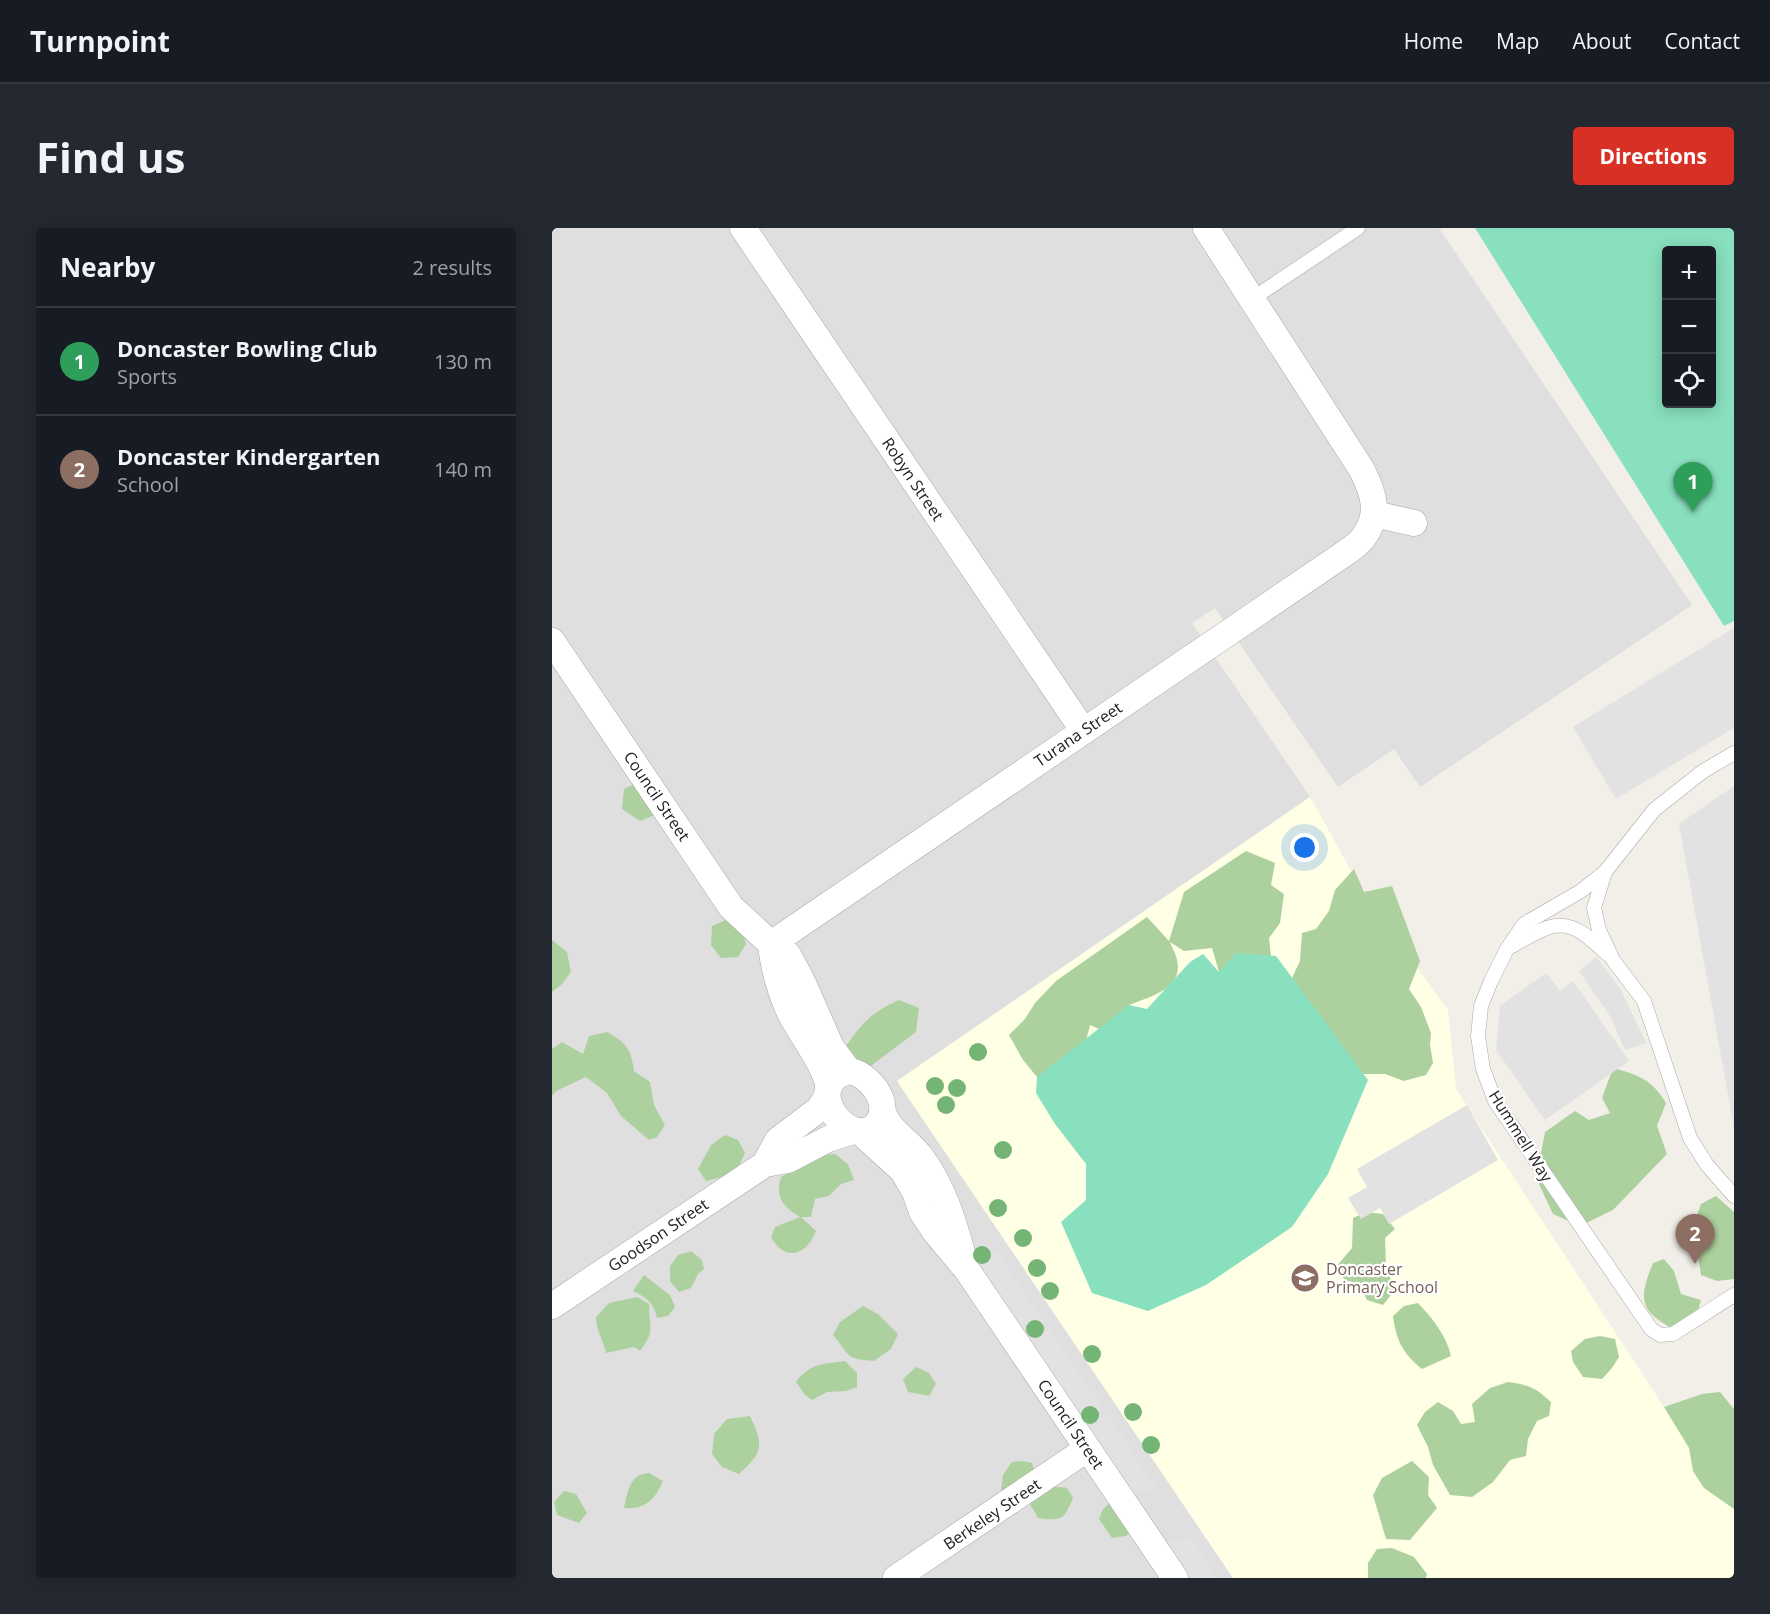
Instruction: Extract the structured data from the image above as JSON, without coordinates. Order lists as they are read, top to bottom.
{
  "streets": {
    "street": [
      "Robyn Street",
      "Turana Street",
      "Council Street",
      "Goodson Street",
      "Berkeley Street"
    ],
    "lane": ["Hummell Way"]
  },
  "crossings": [
    ["Robyn Street", "Turana Street"],
    ["Turana Street", "Council Street"],
    ["Council Street", "Goodson Street"],
    ["Council Street", "Berkeley Street"]
  ],
  "places": {
    "school or university": ["Doncaster Primary School"]
  },
  "page": {
    "header": "Turnpoint",
    "nav": [
      "Home",
      "Map",
      "About",
      "Contact"
    ],
    "buttons": "Directions",
    "title": "Find us",
    "heading": ["Nearby", "2 results"],
    "map_buttons": ["+", "−"],
    "list": [
      {
        "mark": "1",
        "name": "Doncaster Bowling Club",
        "note": "Sports",
        "value": "130 m"
      },
      {
        "mark": "2",
        "name": "Doncaster Kindergarten",
        "note": "School",
        "value": "140 m"
      }
    ],
    "pins": ["1", "2"]
  }
}
